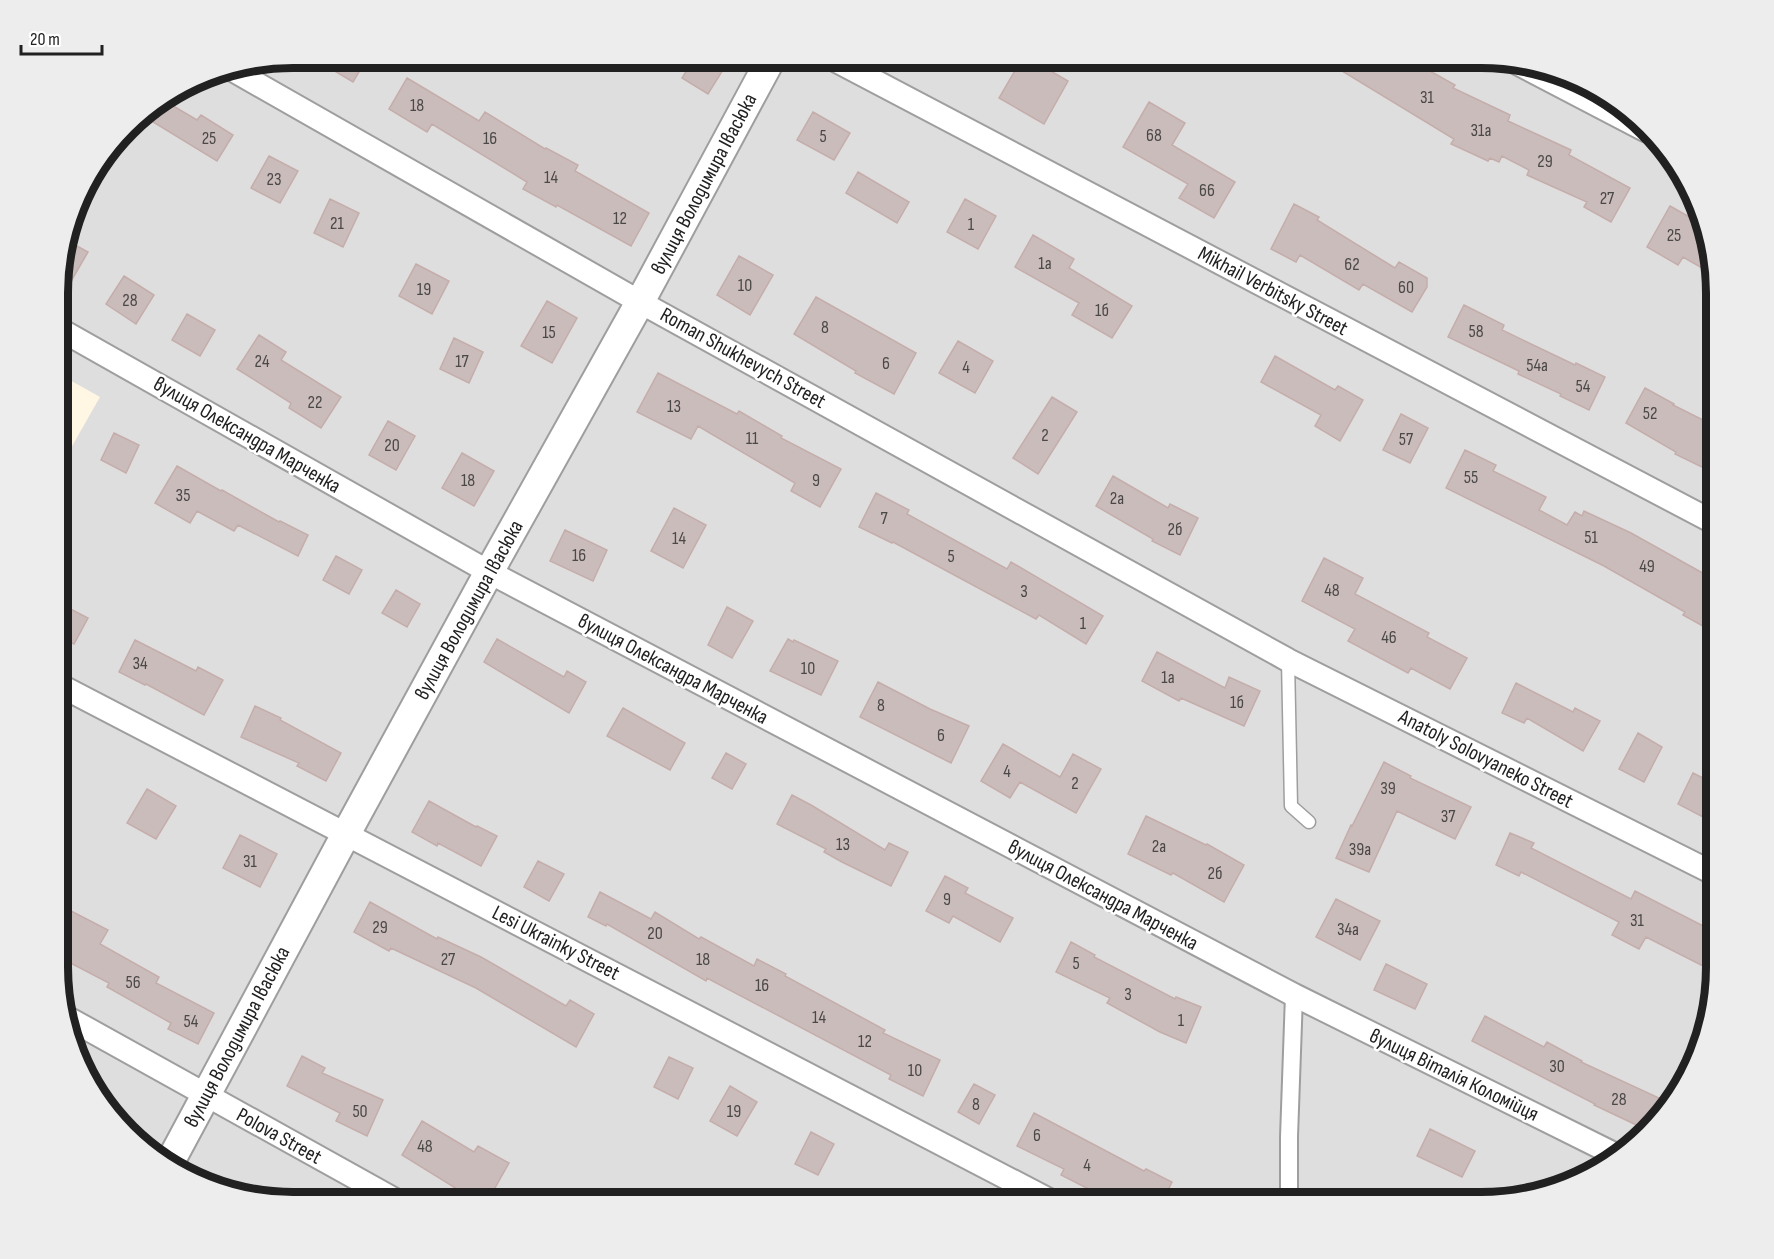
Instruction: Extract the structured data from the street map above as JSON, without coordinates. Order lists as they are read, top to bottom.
{
  "streets": {
    "street": [
      "вулиця Володимира Івасюка",
      "Mikhail Verbitsky Street",
      "Roman Shukhevych Street",
      "вулиця Олександра Марченка",
      "Anatoly Solovyaneko Street",
      "Lesi Ukrainky Street",
      "вулиця Віталія Коломійця",
      "Polova Street"
    ]
  },
  "crossings": [
    ["вулиця Володимира Івасюка", "Roman Shukhevych Street"],
    ["вулиця Володимира Івасюка", "вулиця Олександра Марченка"],
    ["вулиця Володимира Івасюка", "Lesi Ukrainky Street"],
    ["вулиця Володимира Івасюка", "Polova Street"],
    ["Roman Shukhevych Street", "Anatoly Solovyaneko Street"],
    ["вулиця Олександра Марченка", "вулиця Віталія Коломійця"]
  ],
  "house_numbers": [
    "31",
    "18",
    "31а",
    "68",
    "5",
    "25",
    "16",
    "29",
    "14",
    "23",
    "66",
    "27",
    "12",
    "21",
    "1",
    "25",
    "1а",
    "62",
    "10",
    "60",
    "19",
    "28",
    "1б",
    "8",
    "58",
    "15",
    "24",
    "17",
    "6",
    "54а",
    "4",
    "54",
    "22",
    "13",
    "52",
    "2",
    "11",
    "57",
    "20",
    "55",
    "18",
    "9",
    "35",
    "2а",
    "7",
    "2б",
    "51",
    "14",
    "16",
    "5",
    "49",
    "48",
    "3",
    "1",
    "46",
    "34",
    "10",
    "1а",
    "1б",
    "8",
    "6",
    "4",
    "2",
    "39",
    "37",
    "13",
    "2а",
    "39а",
    "31",
    "2б",
    "9",
    "31",
    "29",
    "34а",
    "20",
    "27",
    "18",
    "5",
    "56",
    "16",
    "3",
    "14",
    "1",
    "54",
    "12",
    "30",
    "10",
    "28",
    "8",
    "50",
    "19",
    "6",
    "48",
    "4"
  ],
  "scale_bar": "20 m"
}
